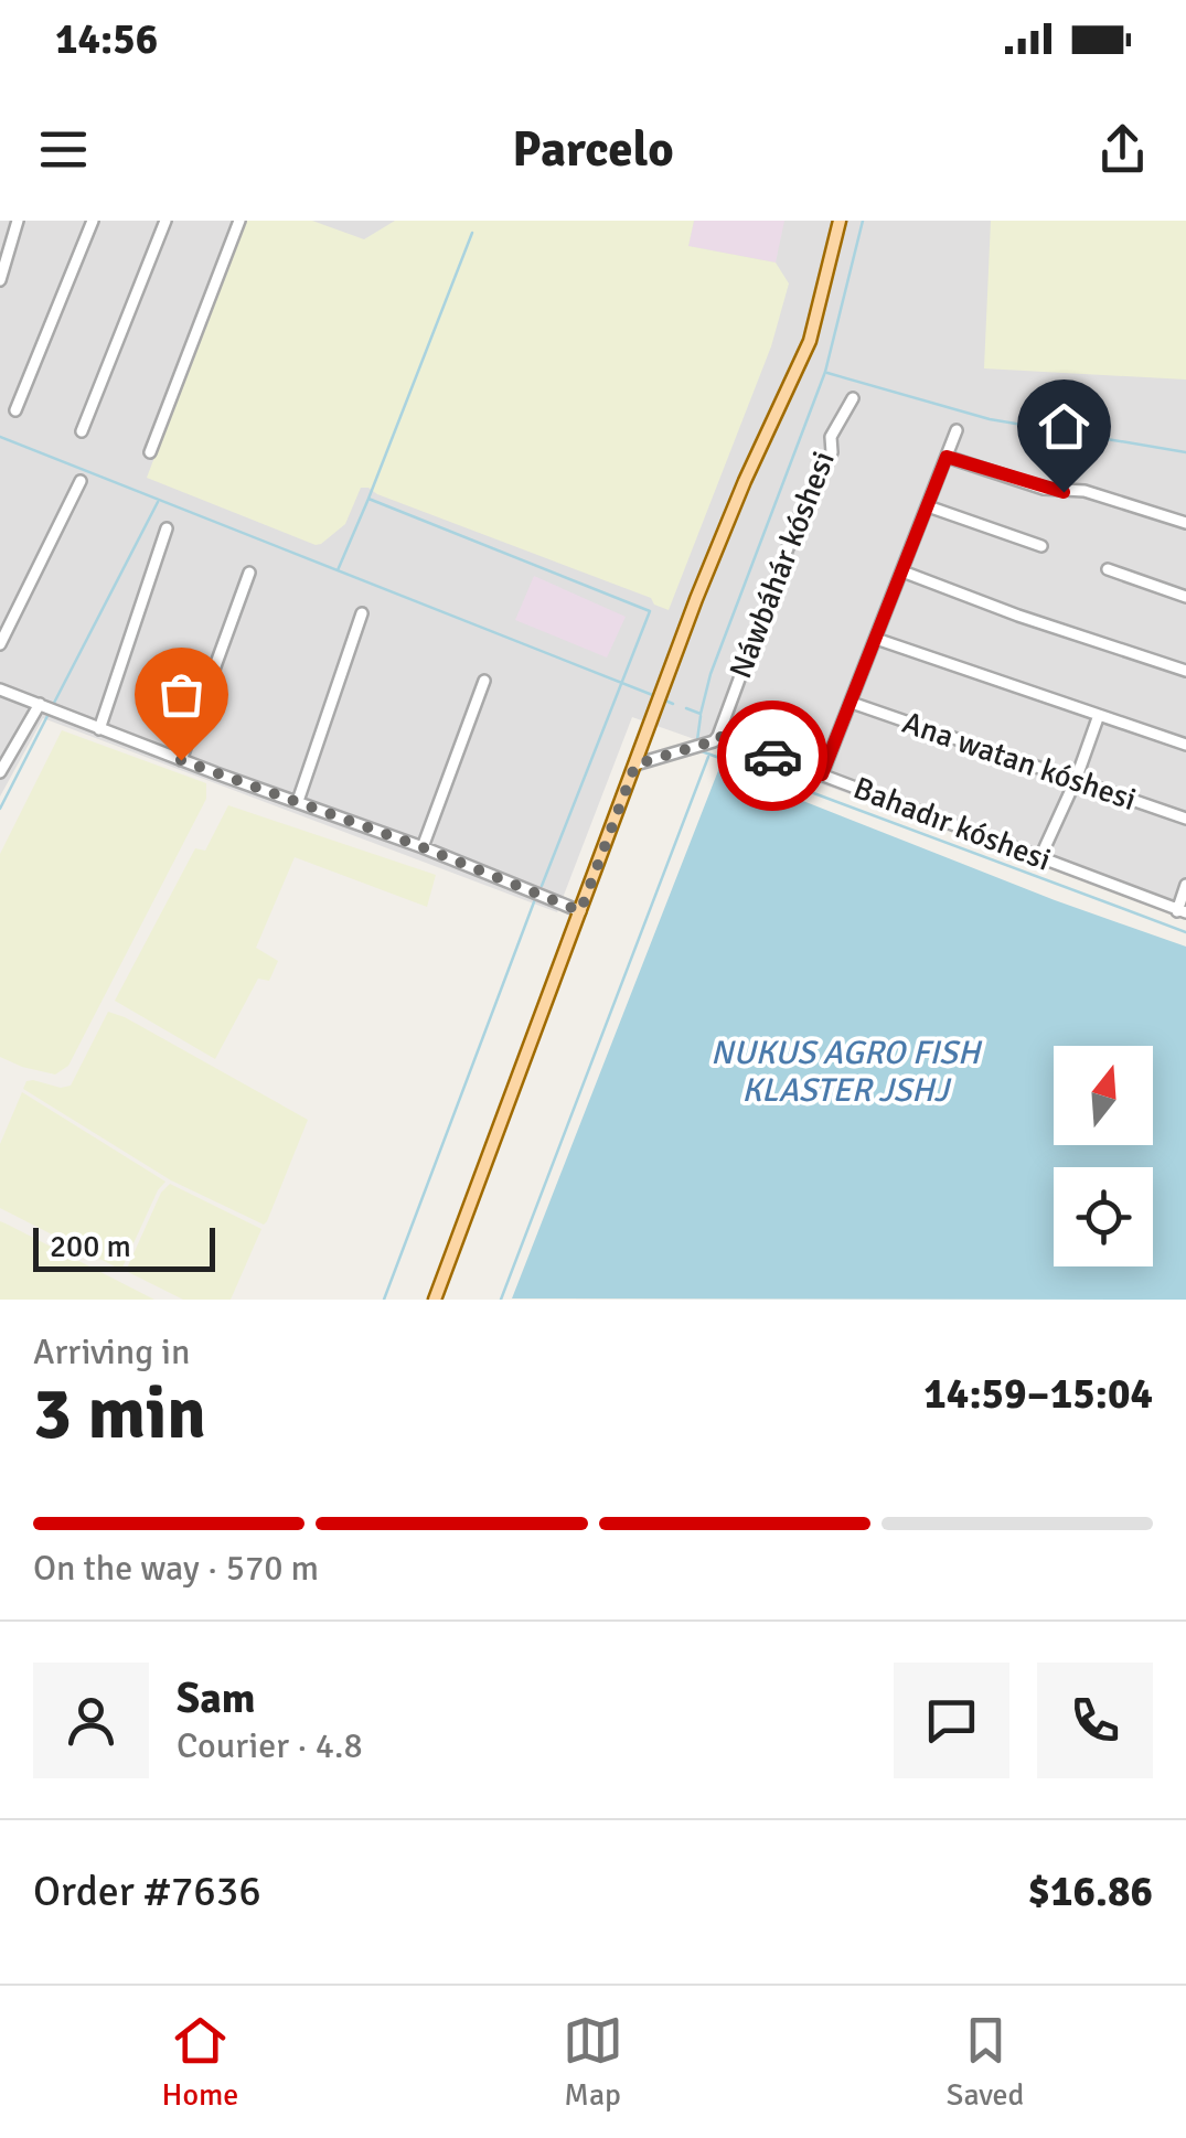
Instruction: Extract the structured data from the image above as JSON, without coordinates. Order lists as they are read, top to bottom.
{
  "streets": {
    "street": ["Náwbáhár kóshesi", "Ana watan kóshesi", "Bahadır kóshesi"]
  },
  "crossings": [
    ["Náwbáhár kóshesi", "Bahadır kóshesi"]
  ],
  "water": ["NUKUS AGRO FISH KLASTER JSHJ"],
  "scale_bar": "200 m",
  "north": "top",
  "page": {
    "status": "14:56",
    "header": "Parcelo",
    "scale": "200 m",
    "heading": ["3 min", "Arriving in", "14:59–15:04"],
    "panel": [
      "Sam",
      "Courier · 4.8",
      "Order #7636",
      "$16.86"
    ],
    "bar": "On the way · 570 m",
    "tabs": ["Home", "Map", "Saved"]
  }
}
